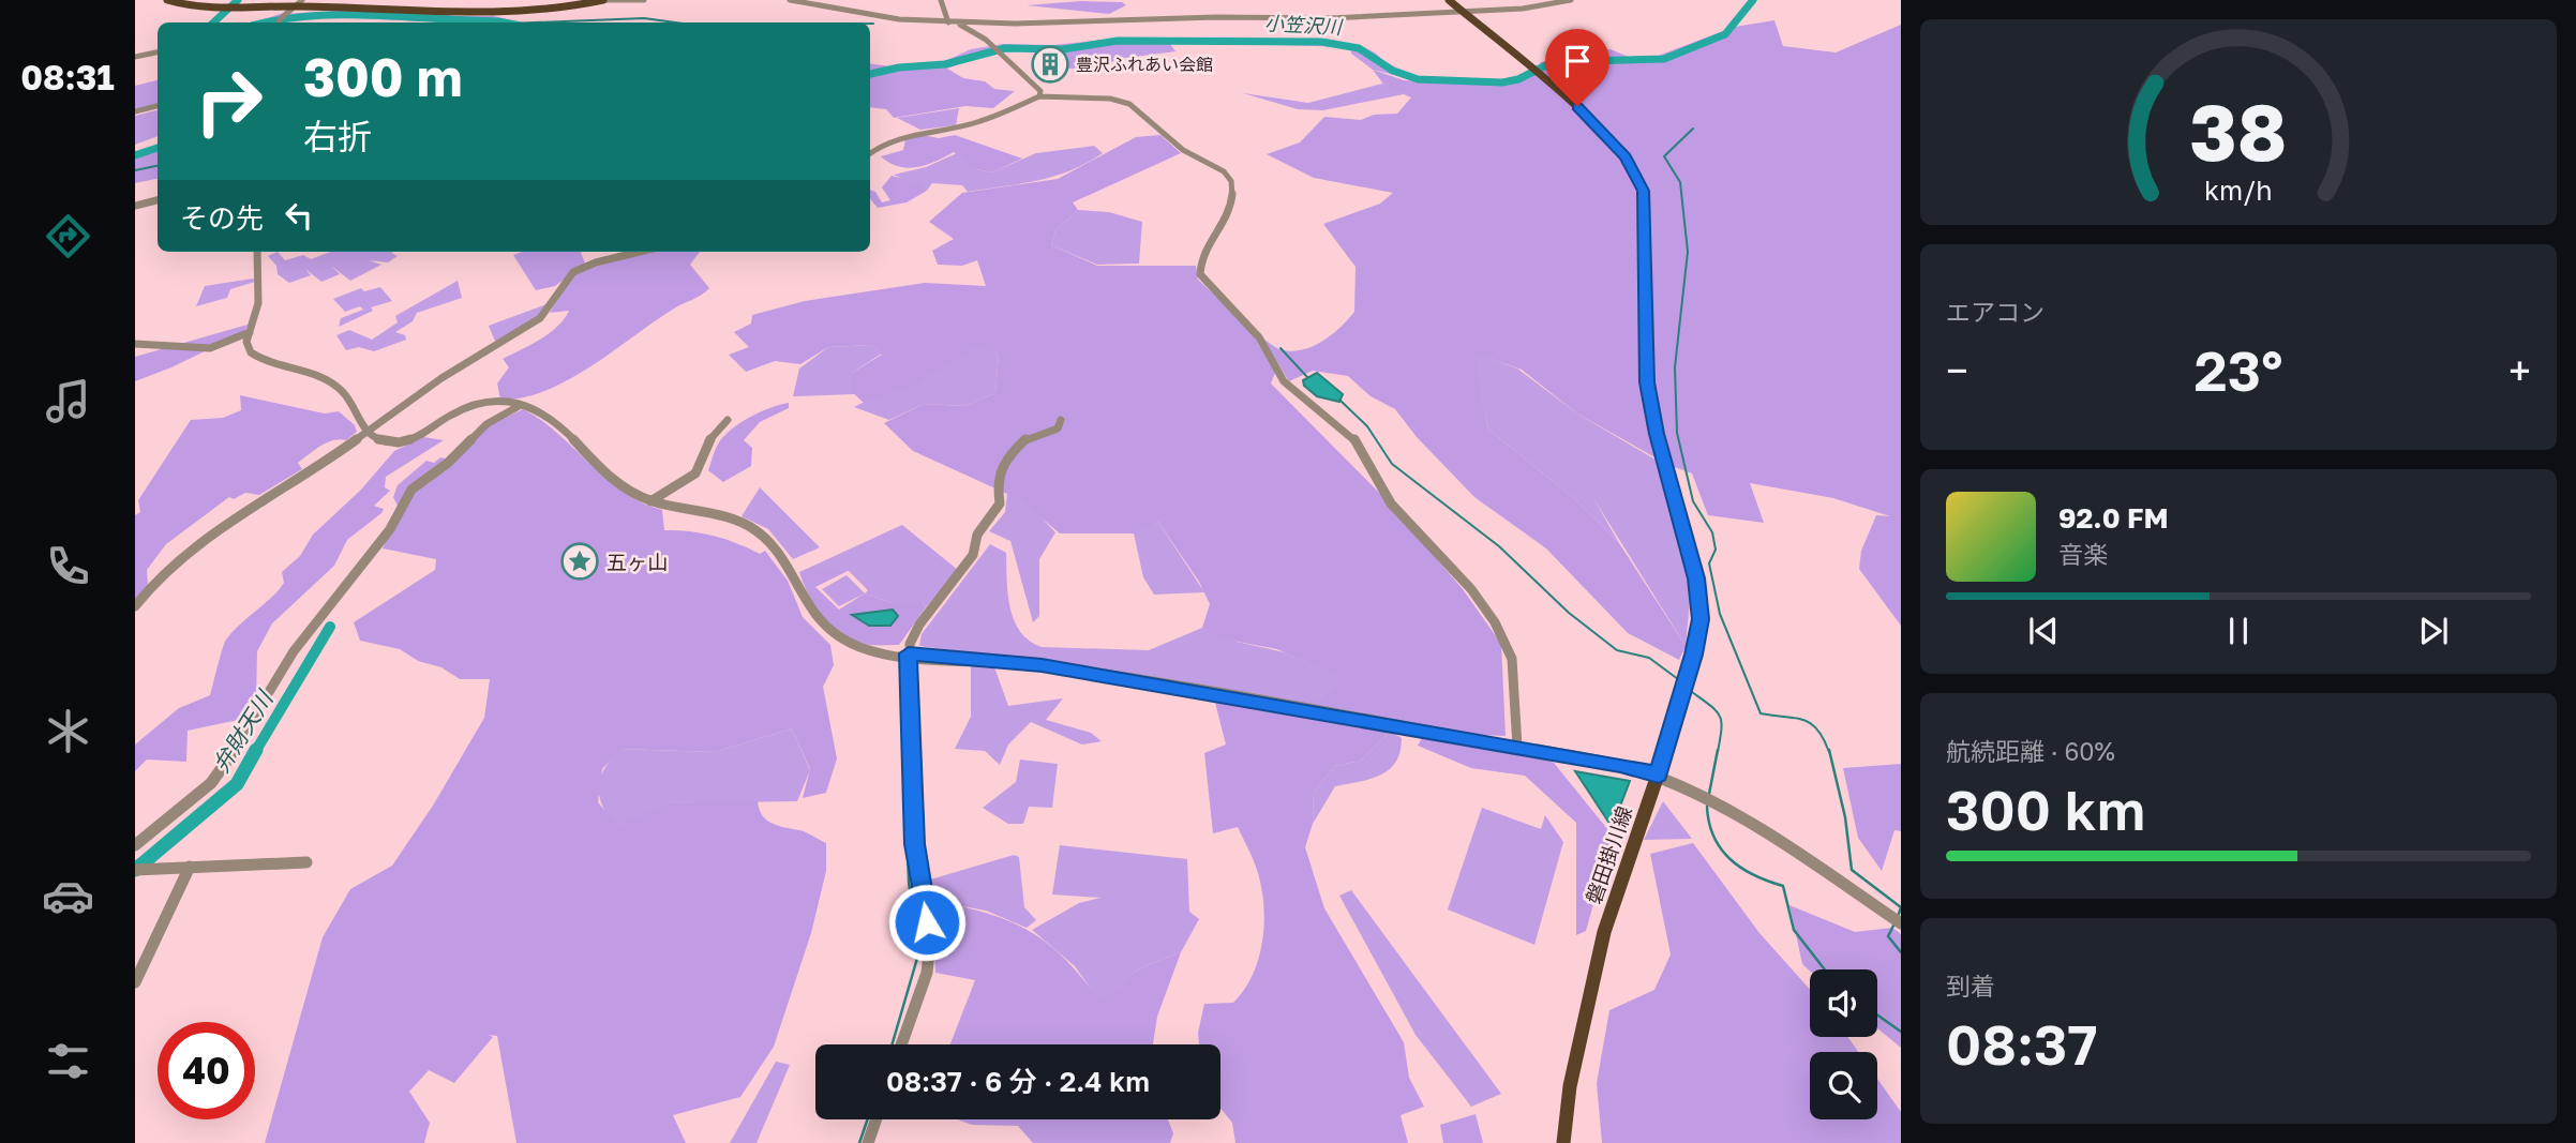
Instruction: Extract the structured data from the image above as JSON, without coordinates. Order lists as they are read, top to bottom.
{
  "streets": {
    "main road": ["磐田掛川線"]
  },
  "water": ["小笠沢川", "弁財天川"],
  "places": {
    "building": ["豊沢ふれあい会館"],
    "place": ["五ヶ山"]
  },
  "page": {
    "tabs": "08:31",
    "turn": ["300 m", "右折"],
    "then": "その先",
    "tile": [
      "エアコン",
      ["航続距離 · 60%", "300 km"],
      ["到着", "08:37"]
    ],
    "heat": ["−", "23°", "+"],
    "song": ["92.0 FM", "音楽"],
    "limit": "40",
    "trip": "08:37 · 6 分 · 2.4 km",
    "gauge": ["38", "km/h"]
  }
}
